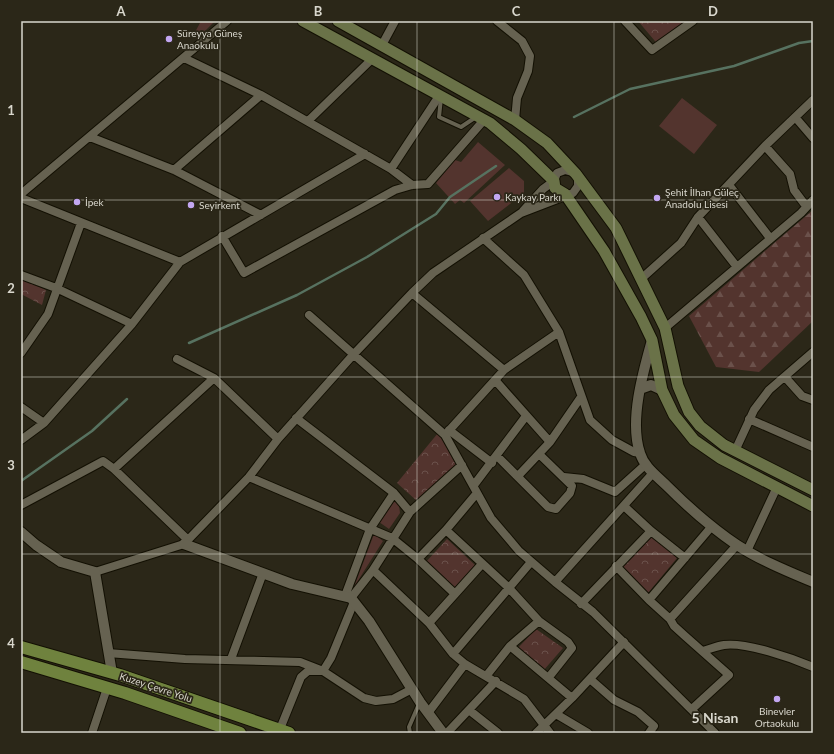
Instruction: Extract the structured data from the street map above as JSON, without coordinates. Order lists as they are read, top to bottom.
{
  "streets": {
    "main road": ["Kuzey Çevre Yolu"]
  },
  "districts": ["5 Nisan"],
  "places": [
    "Süreyya Güneş Anaokulu",
    "Kaykay Parkı",
    "Şehit İlhan Güleç Anadolu Lisesi",
    "İpek",
    "Seyirkent",
    "Binevler Ortaokulu"
  ],
  "grid": {
    "columns": [
      "A",
      "B",
      "C",
      "D"
    ],
    "rows": [
      "1",
      "2",
      "3",
      "4"
    ]
  }
}
